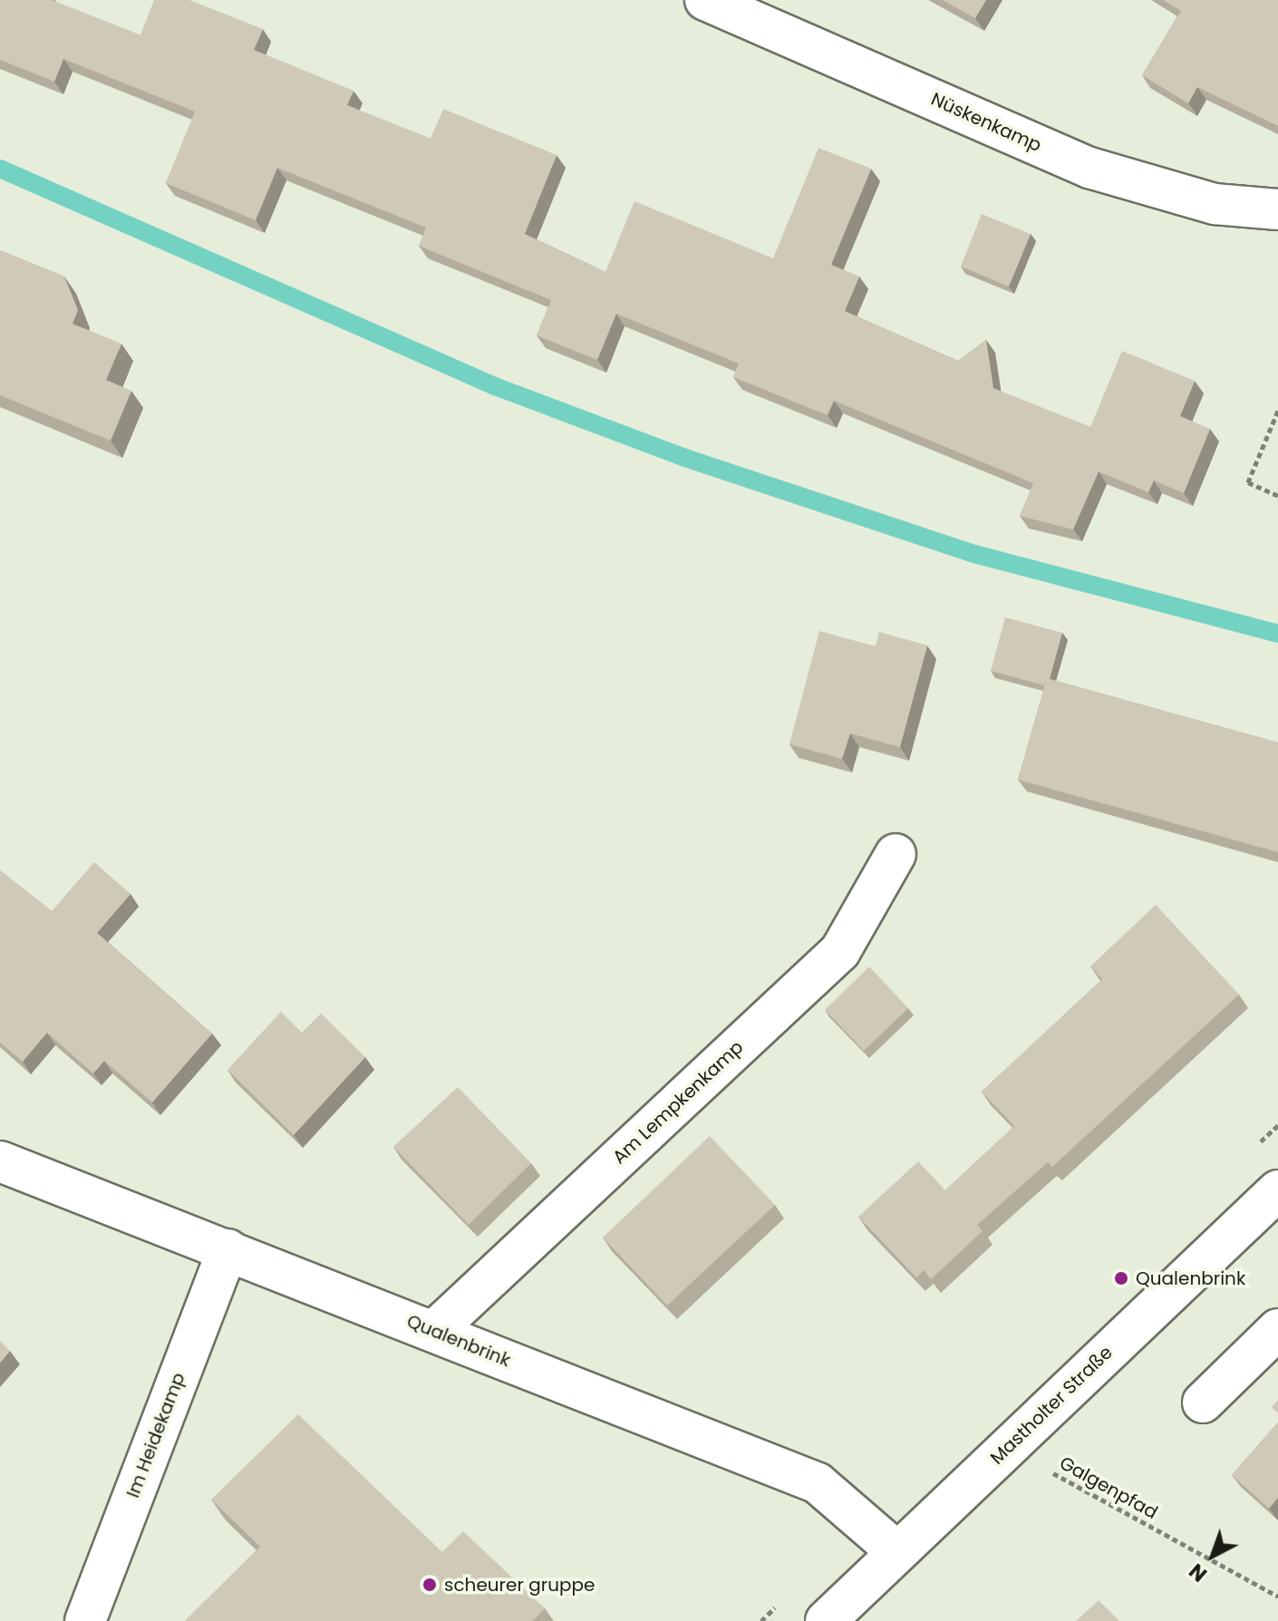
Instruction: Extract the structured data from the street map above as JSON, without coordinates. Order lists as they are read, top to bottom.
{
  "streets": {
    "street": [
      "Nüskenkamp",
      "Am Lempkenkamp",
      "Qualenbrink",
      "Mastholter Straße",
      "Im Heidekamp"
    ],
    "path": ["Galgenpfad"]
  },
  "crossings": [
    ["Am Lempkenkamp", "Qualenbrink"],
    ["Qualenbrink", "Mastholter Straße"],
    ["Qualenbrink", "Im Heidekamp"],
    ["Mastholter Straße", "Galgenpfad"]
  ],
  "places": ["Qualenbrink", "scheurer gruppe"],
  "north": "bottom left"
}
